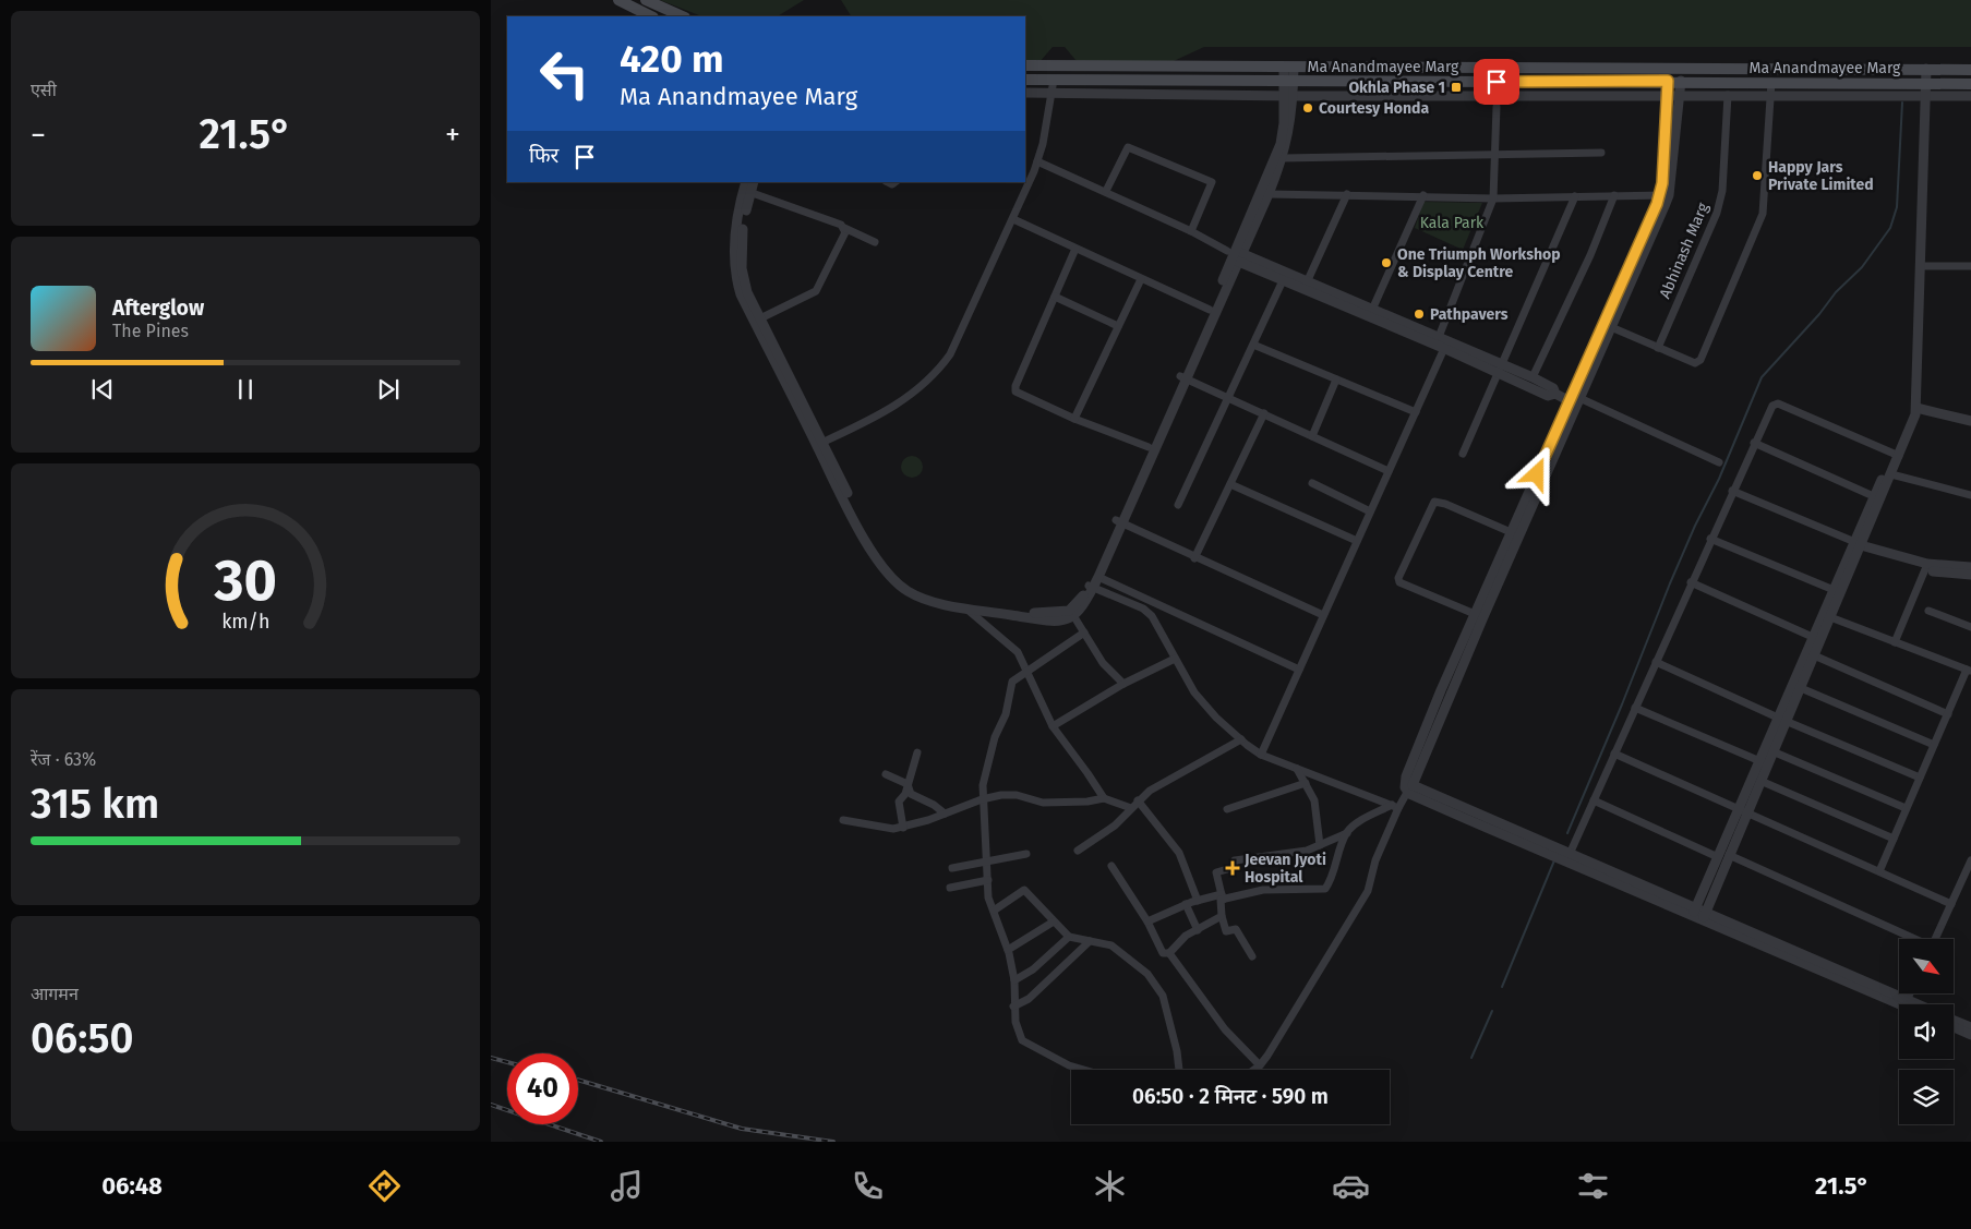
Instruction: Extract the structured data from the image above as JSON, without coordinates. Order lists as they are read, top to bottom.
{
  "streets": {
    "main road": ["Ma Anandmayee Marg"],
    "street": ["Abhinash Marg"]
  },
  "parks": ["Kala Park"],
  "places": {
    "transit": ["Okhla Phase 1"],
    "other": [
      "Courtesy Honda",
      "Happy Jars Private Limited",
      "One Triumph Workshop & Display Centre",
      "Pathpavers"
    ],
    "health": ["Jeevan Jyoti Hospital"]
  },
  "north": "bottom right",
  "page": {
    "tile": [
      "एसी",
      ["रेंज · 63%", "315 km"],
      ["आगमन", "06:50"]
    ],
    "turn": ["420 m", "Ma Anandmayee Marg"],
    "heat": ["−", "21.5°", "+"],
    "then": "फिर",
    "song": ["Afterglow", "The Pines"],
    "limit": "40",
    "trip": "06:50 · 2 मिनट · 590 m",
    "tabs": ["06:48", "21.5°"],
    "gauge": ["30", "km/h"]
  }
}
